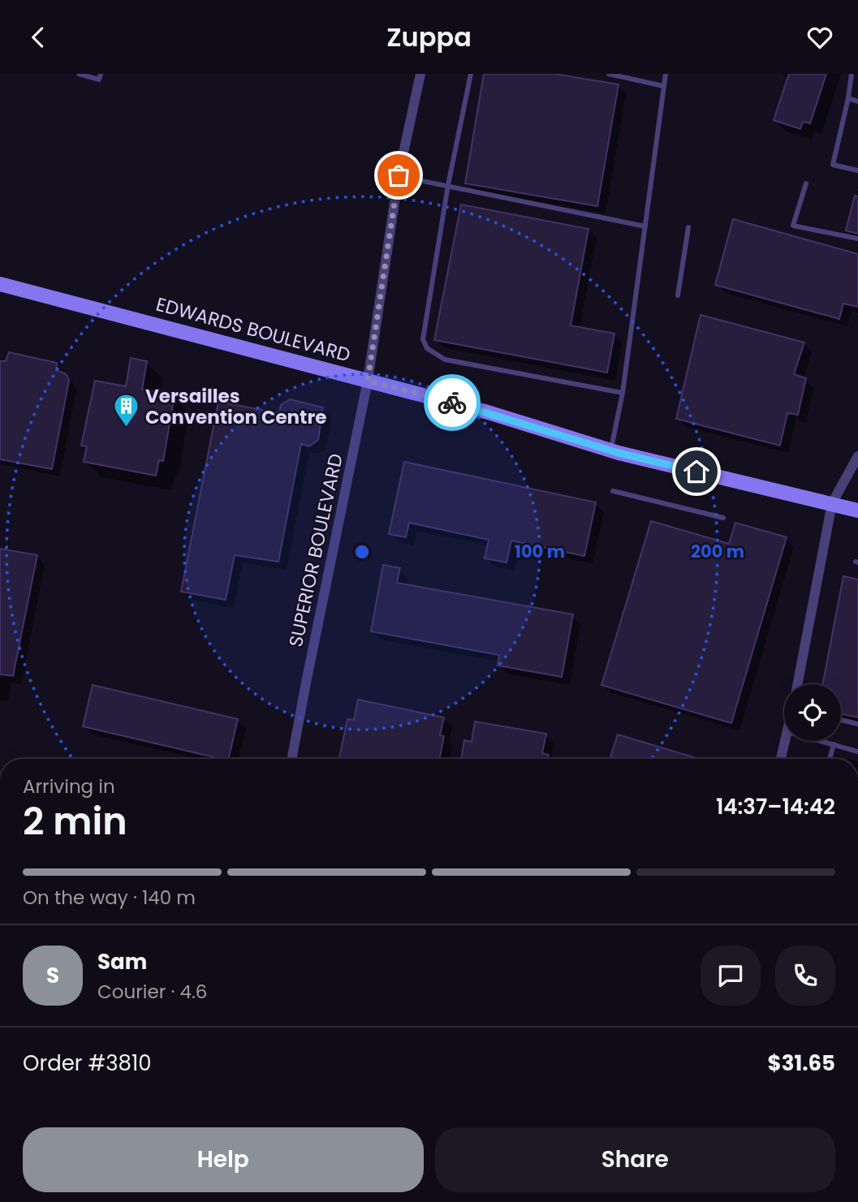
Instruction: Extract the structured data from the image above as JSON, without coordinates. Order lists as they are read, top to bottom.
{
  "streets": {
    "street": ["EDWARDS BOULEVARD", "SUPERIOR BOULEVARD"]
  },
  "crossings": [
    ["EDWARDS BOULEVARD", "SUPERIOR BOULEVARD"]
  ],
  "places": {
    "building": ["Versailles Convention Centre"]
  },
  "page": {
    "header": "Zuppa",
    "heading": ["2 min", "Arriving in", "14:37–14:42"],
    "panel": [
      "Sam",
      "Courier · 4.6",
      "Order #3810",
      "$31.65"
    ],
    "bar": "On the way · 140 m",
    "round": "S",
    "buttons": ["Help", "Share"]
  },
  "rings": ["100 m", "200 m"]
}
